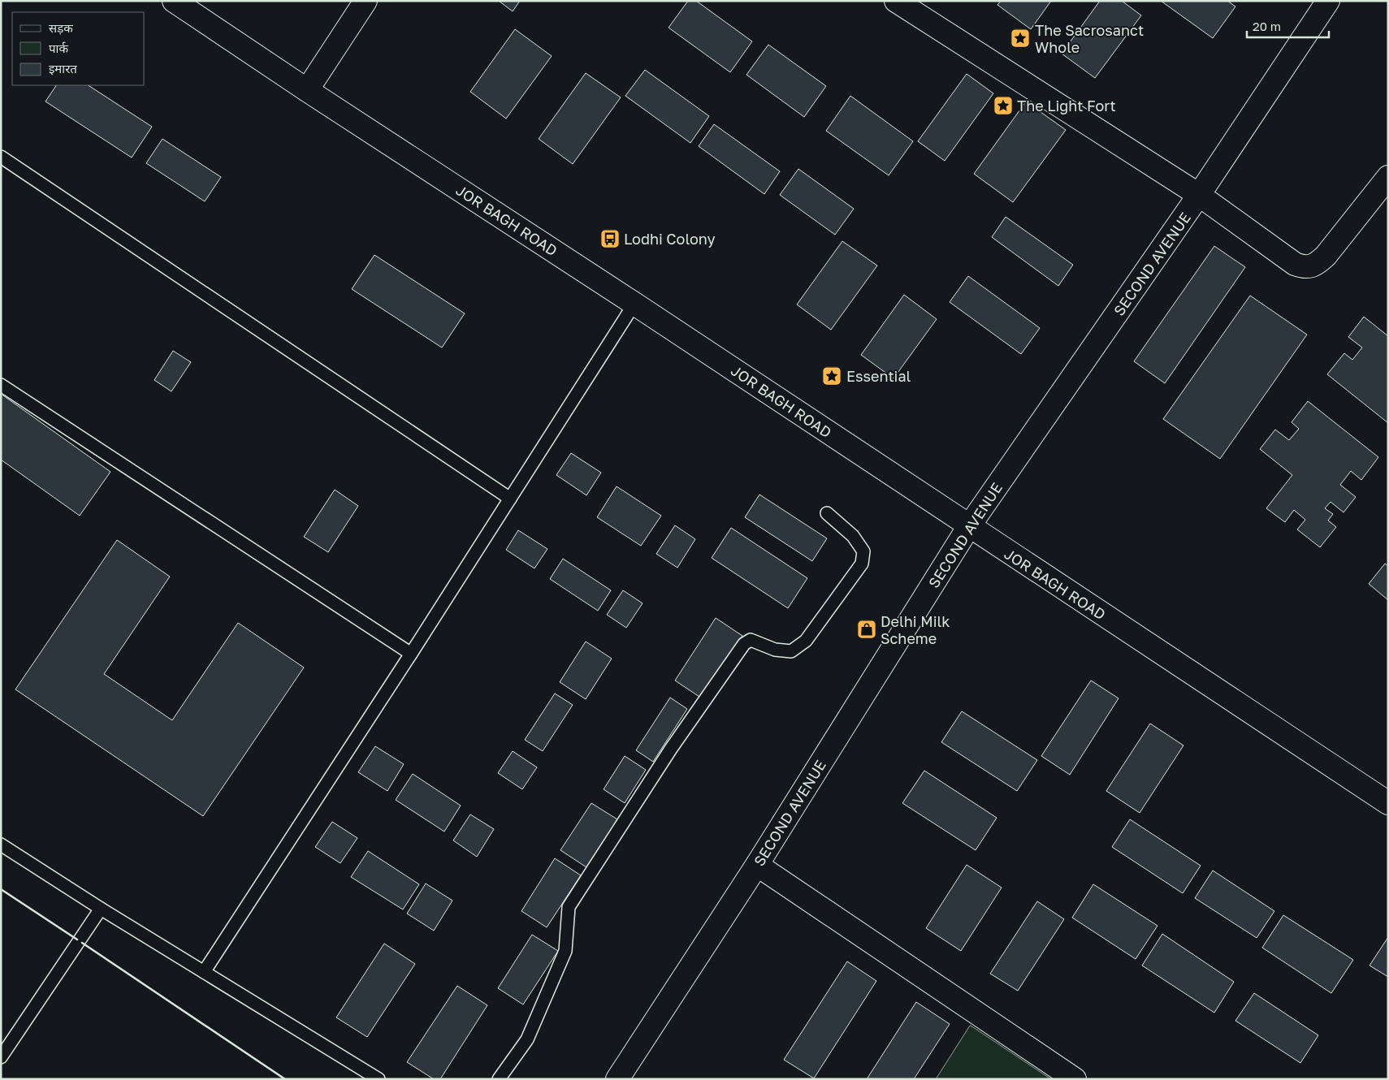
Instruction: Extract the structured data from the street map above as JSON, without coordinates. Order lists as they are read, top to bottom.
{
  "streets": {
    "street": ["JOR BAGH ROAD", "SECOND AVENUE"]
  },
  "crossings": [
    ["JOR BAGH ROAD", "SECOND AVENUE"]
  ],
  "places": {
    "place": ["The Sacrosanct Whole", "The Light Fort", "Essential"],
    "bus stop": ["Lodhi Colony"],
    "shop": ["Delhi Milk Scheme"]
  },
  "legend": ["सड़क", "पार्क", "इमारत"],
  "scale_bar": "20 m"
}
